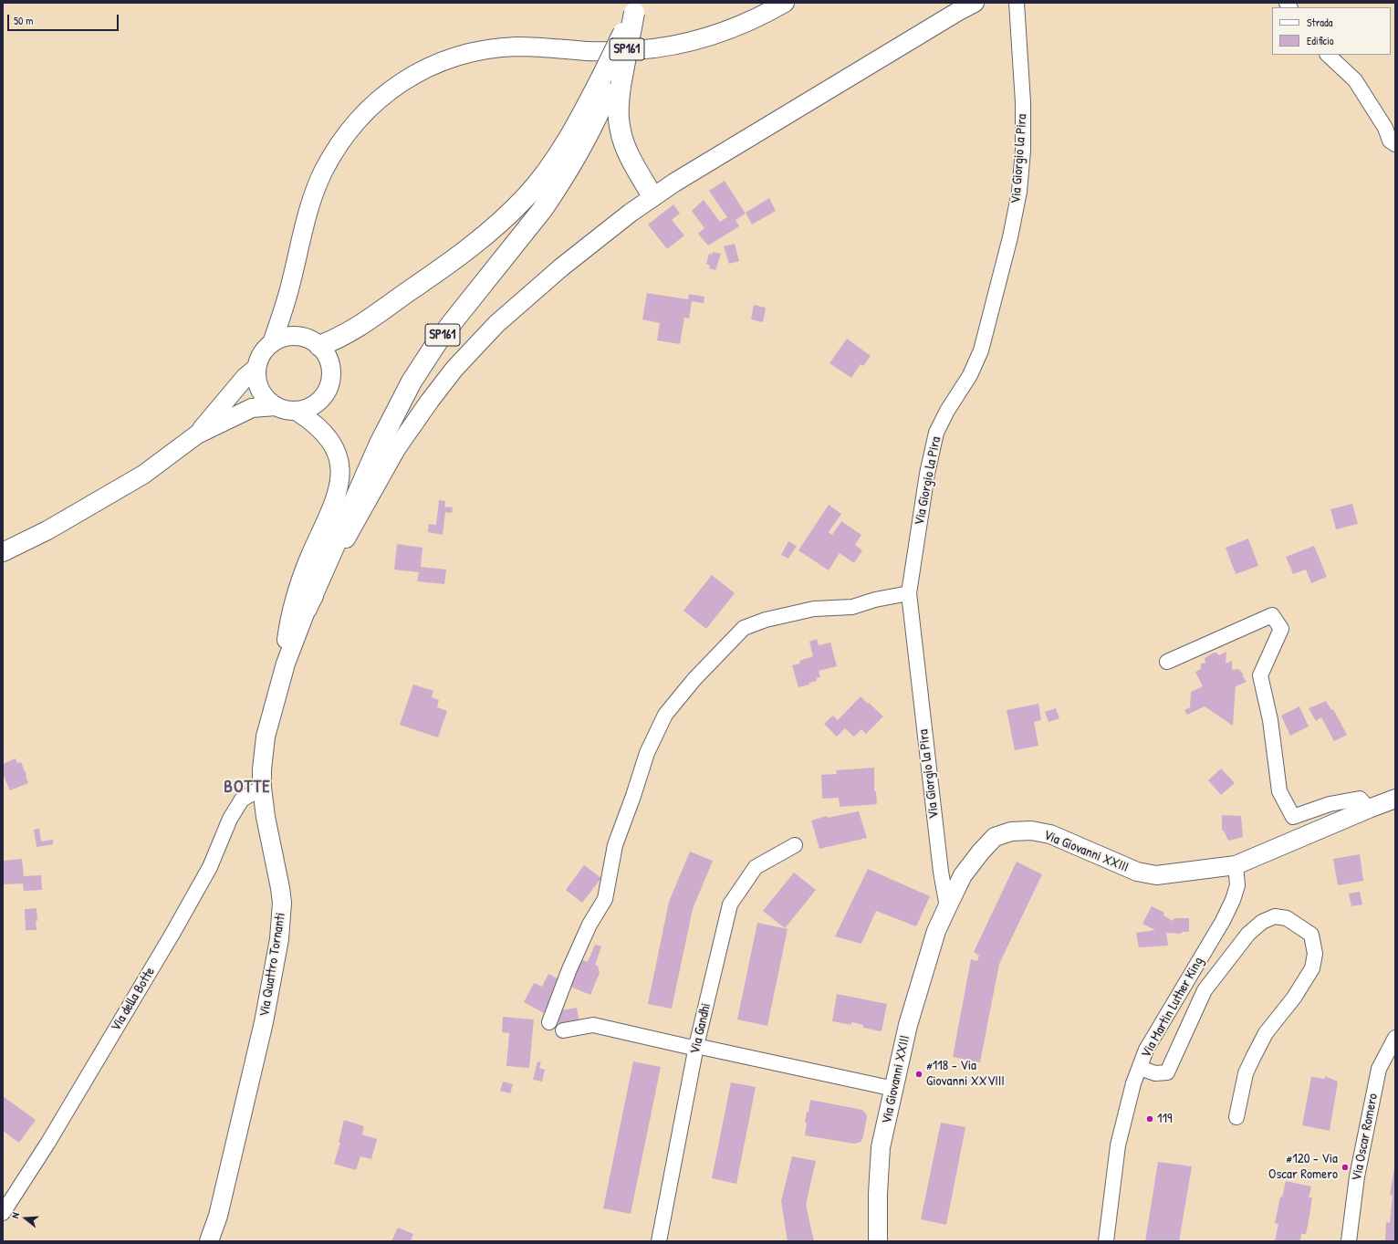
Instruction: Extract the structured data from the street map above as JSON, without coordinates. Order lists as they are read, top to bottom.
{
  "streets": {
    "highway": ["SP161"],
    "main road": ["Via Giovanni XXIII", "Via Quattro Tornanti"],
    "street": [
      "Via Giorgio la Pira",
      "Via della Botte",
      "Via Martin Luther King",
      "Via Gandhi",
      "Via Oscar Romero"
    ]
  },
  "crossings": [
    ["Via Giorgio la Pira", "Via Giovanni XXIII"],
    ["Via Giovanni XXIII", "Via Martin Luther King"],
    ["Via Quattro Tornanti", "Via della Botte"]
  ],
  "districts": ["BOTTE"],
  "places": ["#118 - Via Giovanni XXVIII", "119", "#120 - Via Oscar Romero"],
  "legend": ["Strada", "Edificio"],
  "scale_bar": "50 m",
  "north": "left"
}
